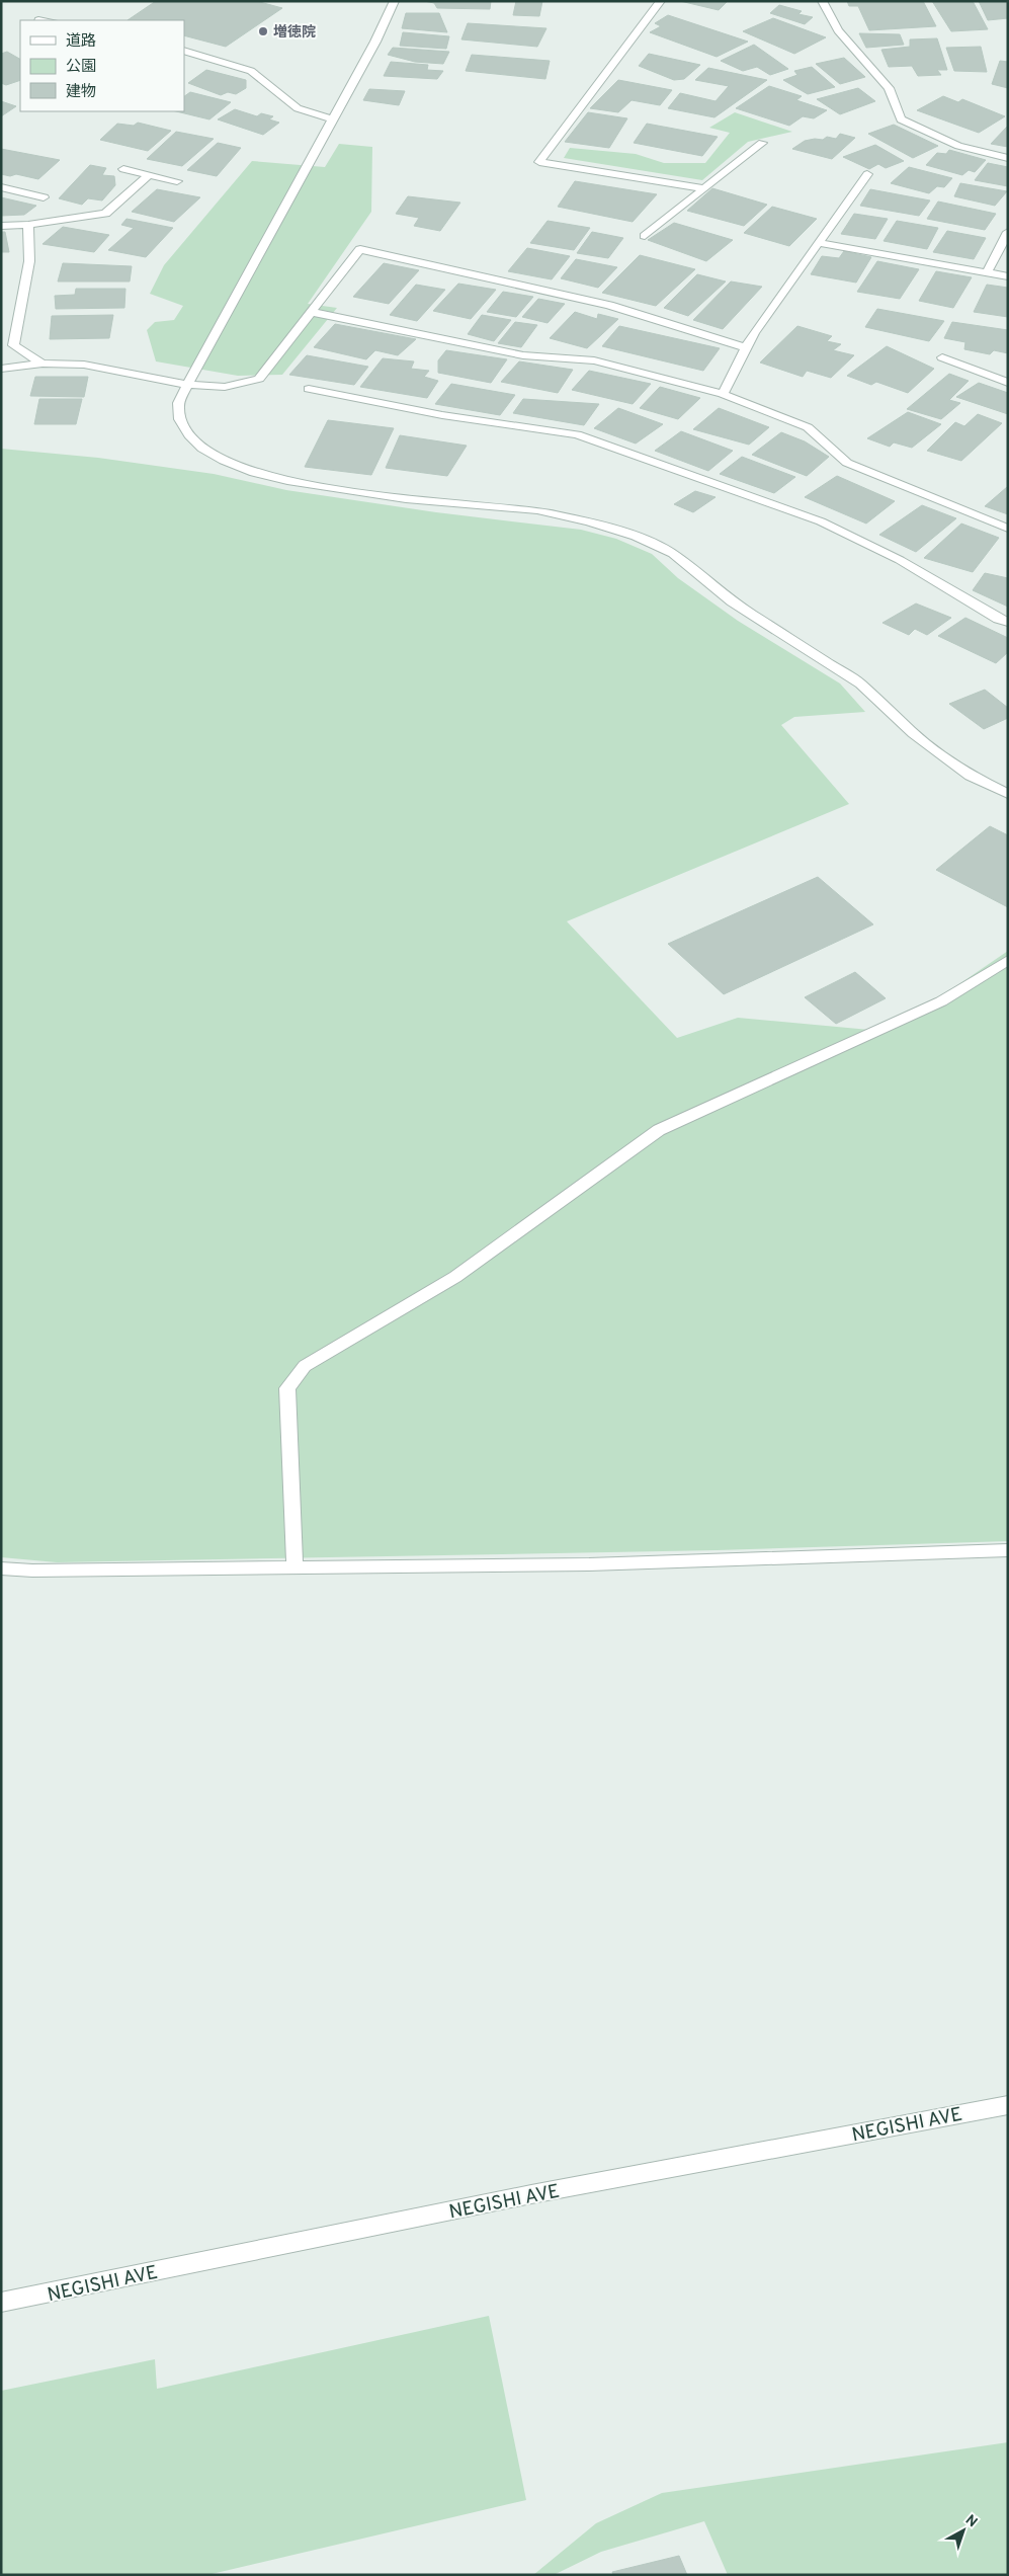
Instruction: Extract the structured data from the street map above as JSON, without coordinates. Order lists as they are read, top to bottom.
{
  "streets": {
    "street": ["NEGISHI AVE"]
  },
  "places": ["増徳院"],
  "legend": ["道路", "公園", "建物"],
  "north": "top right"
}
